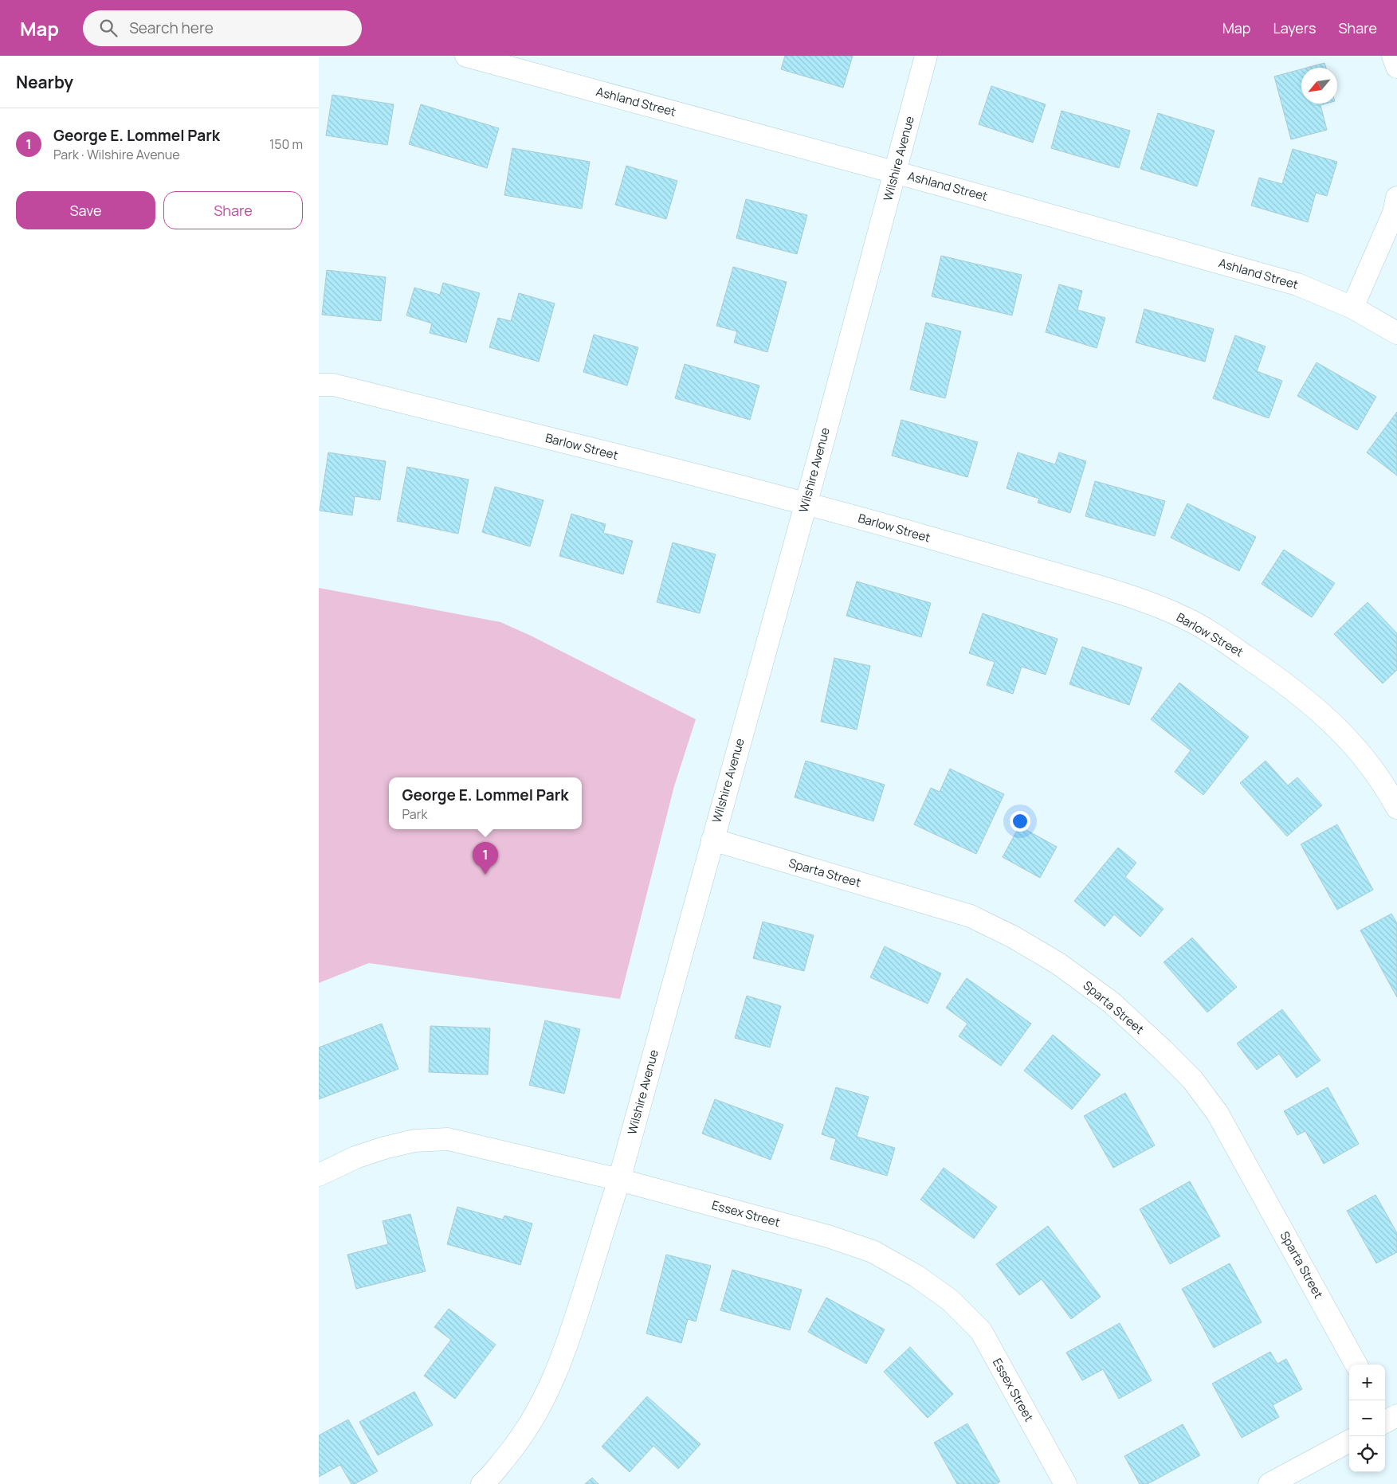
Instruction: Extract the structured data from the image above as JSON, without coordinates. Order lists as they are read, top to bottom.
{
  "streets": {
    "street": [
      "Ashland Street",
      "Wilshire Avenue",
      "Barlow Street",
      "Sparta Street",
      "Essex Street"
    ]
  },
  "crossings": [
    ["Ashland Street", "Wilshire Avenue"],
    ["Wilshire Avenue", "Barlow Street"],
    ["Wilshire Avenue", "Sparta Street"],
    ["Wilshire Avenue", "Essex Street"]
  ],
  "north": "bottom left",
  "page": {
    "header": "Map",
    "search": "Search here",
    "nav": ["Map", "Layers", "Share"],
    "heading": "Nearby",
    "list": [
      {
        "mark": "1",
        "name": "George E. Lommel Park",
        "note": "Park · Wilshire Avenue",
        "value": "150 m"
      }
    ],
    "buttons": ["Save", "Share"],
    "popup": ["George E. Lommel Park", "Park"],
    "pins": "1",
    "map_buttons": ["+", "−"]
  }
}
